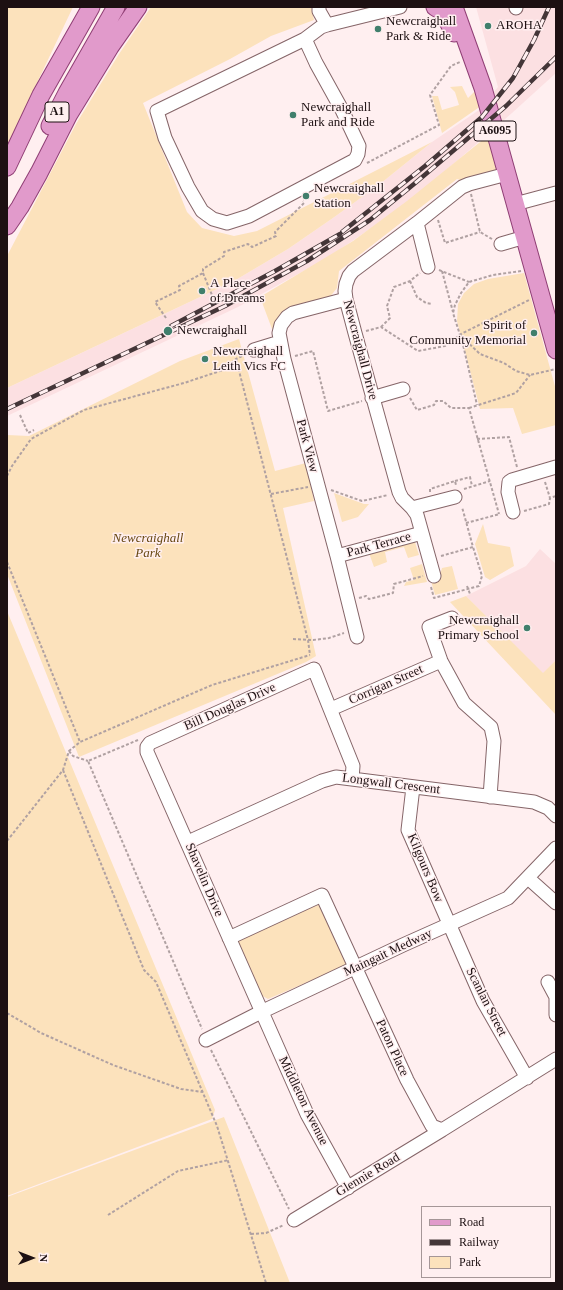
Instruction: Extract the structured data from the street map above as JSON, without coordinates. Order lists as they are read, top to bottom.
{
  "streets": {
    "main road": ["A1", "A6095"],
    "street": [
      "Newcraighall Drive",
      "Park View",
      "Park Terrace",
      "Corrigan Street",
      "Bill Douglas Drive",
      "Longwall Crescent",
      "Kilgours Bow",
      "Shavelin Drive",
      "Maingait Medway",
      "Scanlan Street",
      "Paton Place",
      "Middleton Avenue",
      "Glennie Road"
    ]
  },
  "crossings": [
    ["A6095", "Newcraighall Drive"],
    ["Newcraighall Drive", "Park View"],
    ["Newcraighall Drive", "Park Terrace"],
    ["Park View", "Park Terrace"],
    ["Bill Douglas Drive", "Shavelin Drive"],
    ["Longwall Crescent", "Kilgours Bow"],
    ["Longwall Crescent", "Shavelin Drive"],
    ["Kilgours Bow", "Maingait Medway"],
    ["Kilgours Bow", "Scanlan Street"],
    ["Shavelin Drive", "Maingait Medway"],
    ["Shavelin Drive", "Paton Place"],
    ["Shavelin Drive", "Middleton Avenue"],
    ["Maingait Medway", "Scanlan Street"],
    ["Maingait Medway", "Paton Place"],
    ["Maingait Medway", "Middleton Avenue"],
    ["Scanlan Street", "Glennie Road"],
    ["Paton Place", "Glennie Road"],
    ["Middleton Avenue", "Glennie Road"]
  ],
  "parks": ["Newcraighall Park"],
  "places": [
    "AROHA",
    "Newcraighall Park & Ride",
    "Newcraighall Park and Ride",
    "Newcraighall Station",
    "A Place of Dreams",
    "Newcraighall",
    "Spirit of Community Memorial",
    "Newcraighall Leith Vics FC",
    "Newcraighall Primary School"
  ],
  "legend": ["Road", "Railway", "Park"],
  "north": "right"
}
